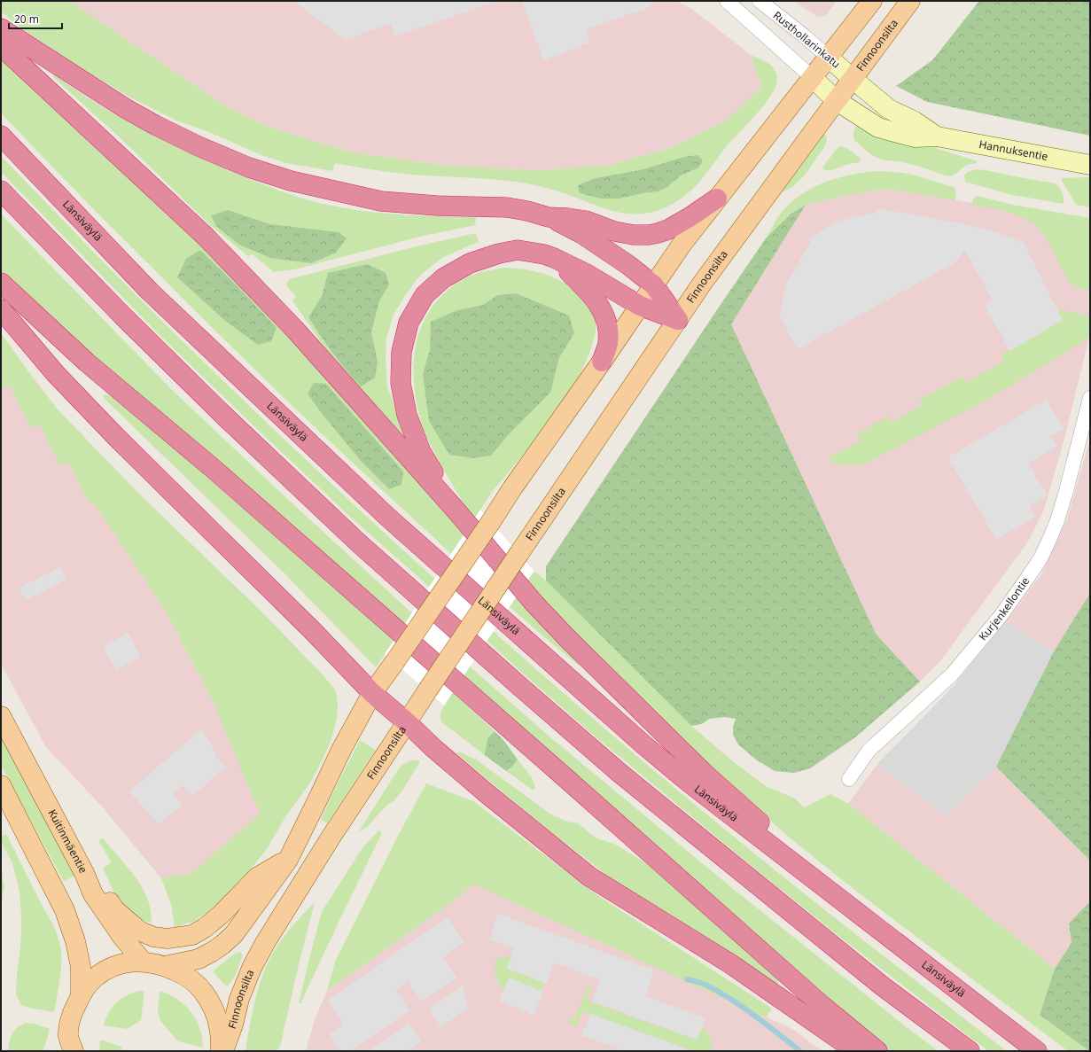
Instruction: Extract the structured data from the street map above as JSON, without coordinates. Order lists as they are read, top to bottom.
{
  "streets": {
    "highway": ["Länsiväylä"],
    "main road": ["Finnoonsilta", "Kuitinmäentie"],
    "street": ["Rusthollarinkatu", "Hannuksentie", "Kurjenkellontie"]
  },
  "crossings": [
    ["Rusthollarinkatu", "Finnoonsilta"],
    ["Rusthollarinkatu", "Hannuksentie"],
    ["Finnoonsilta", "Hannuksentie"]
  ],
  "scale_bar": "20 m"
}
